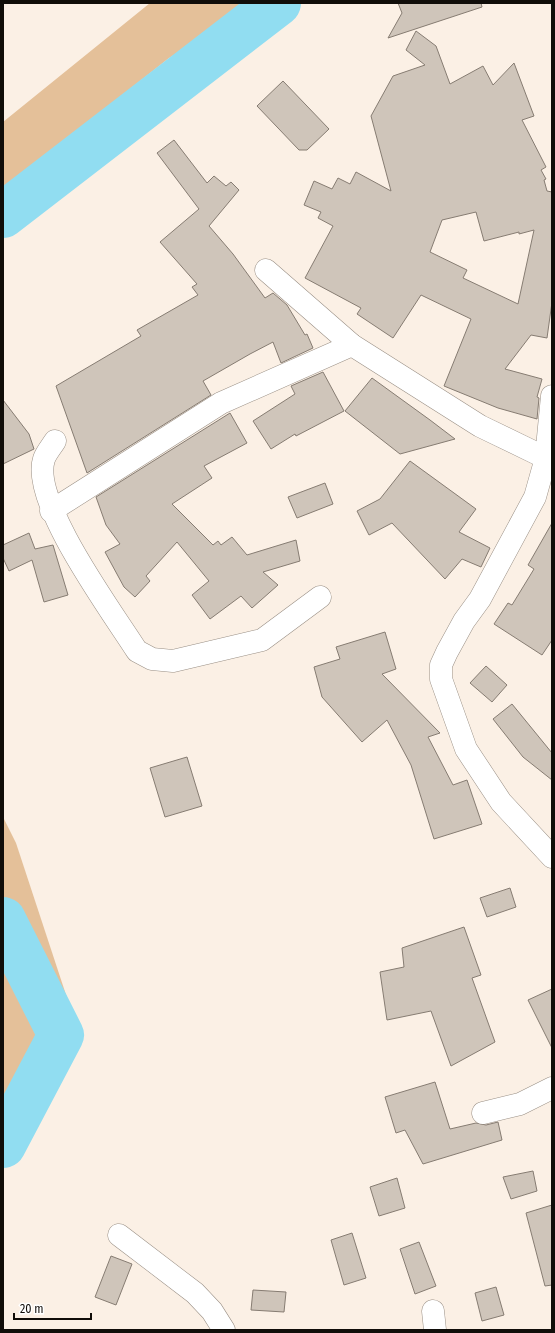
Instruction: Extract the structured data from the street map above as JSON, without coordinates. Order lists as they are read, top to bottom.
{
  "scale_bar": "20 m"
}
